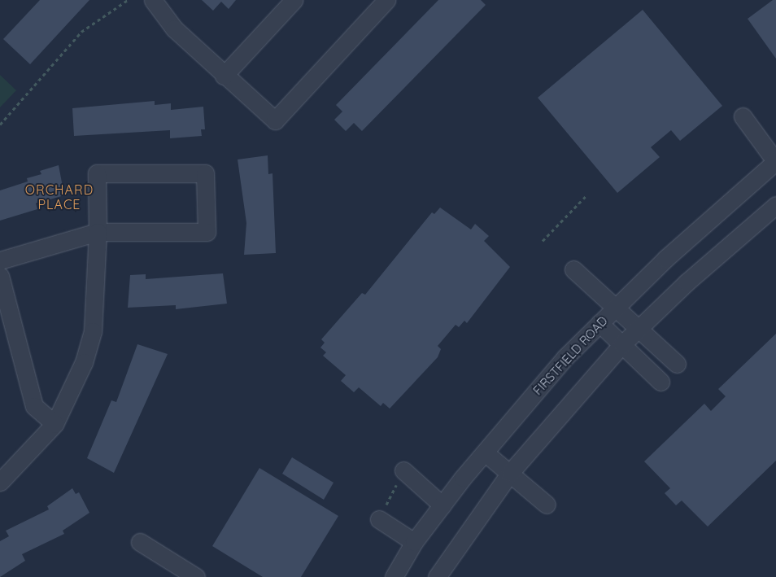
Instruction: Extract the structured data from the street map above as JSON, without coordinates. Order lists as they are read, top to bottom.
{
  "streets": {
    "street": ["FIRSTFIELD ROAD"]
  },
  "districts": ["ORCHARD PLACE"]
}
